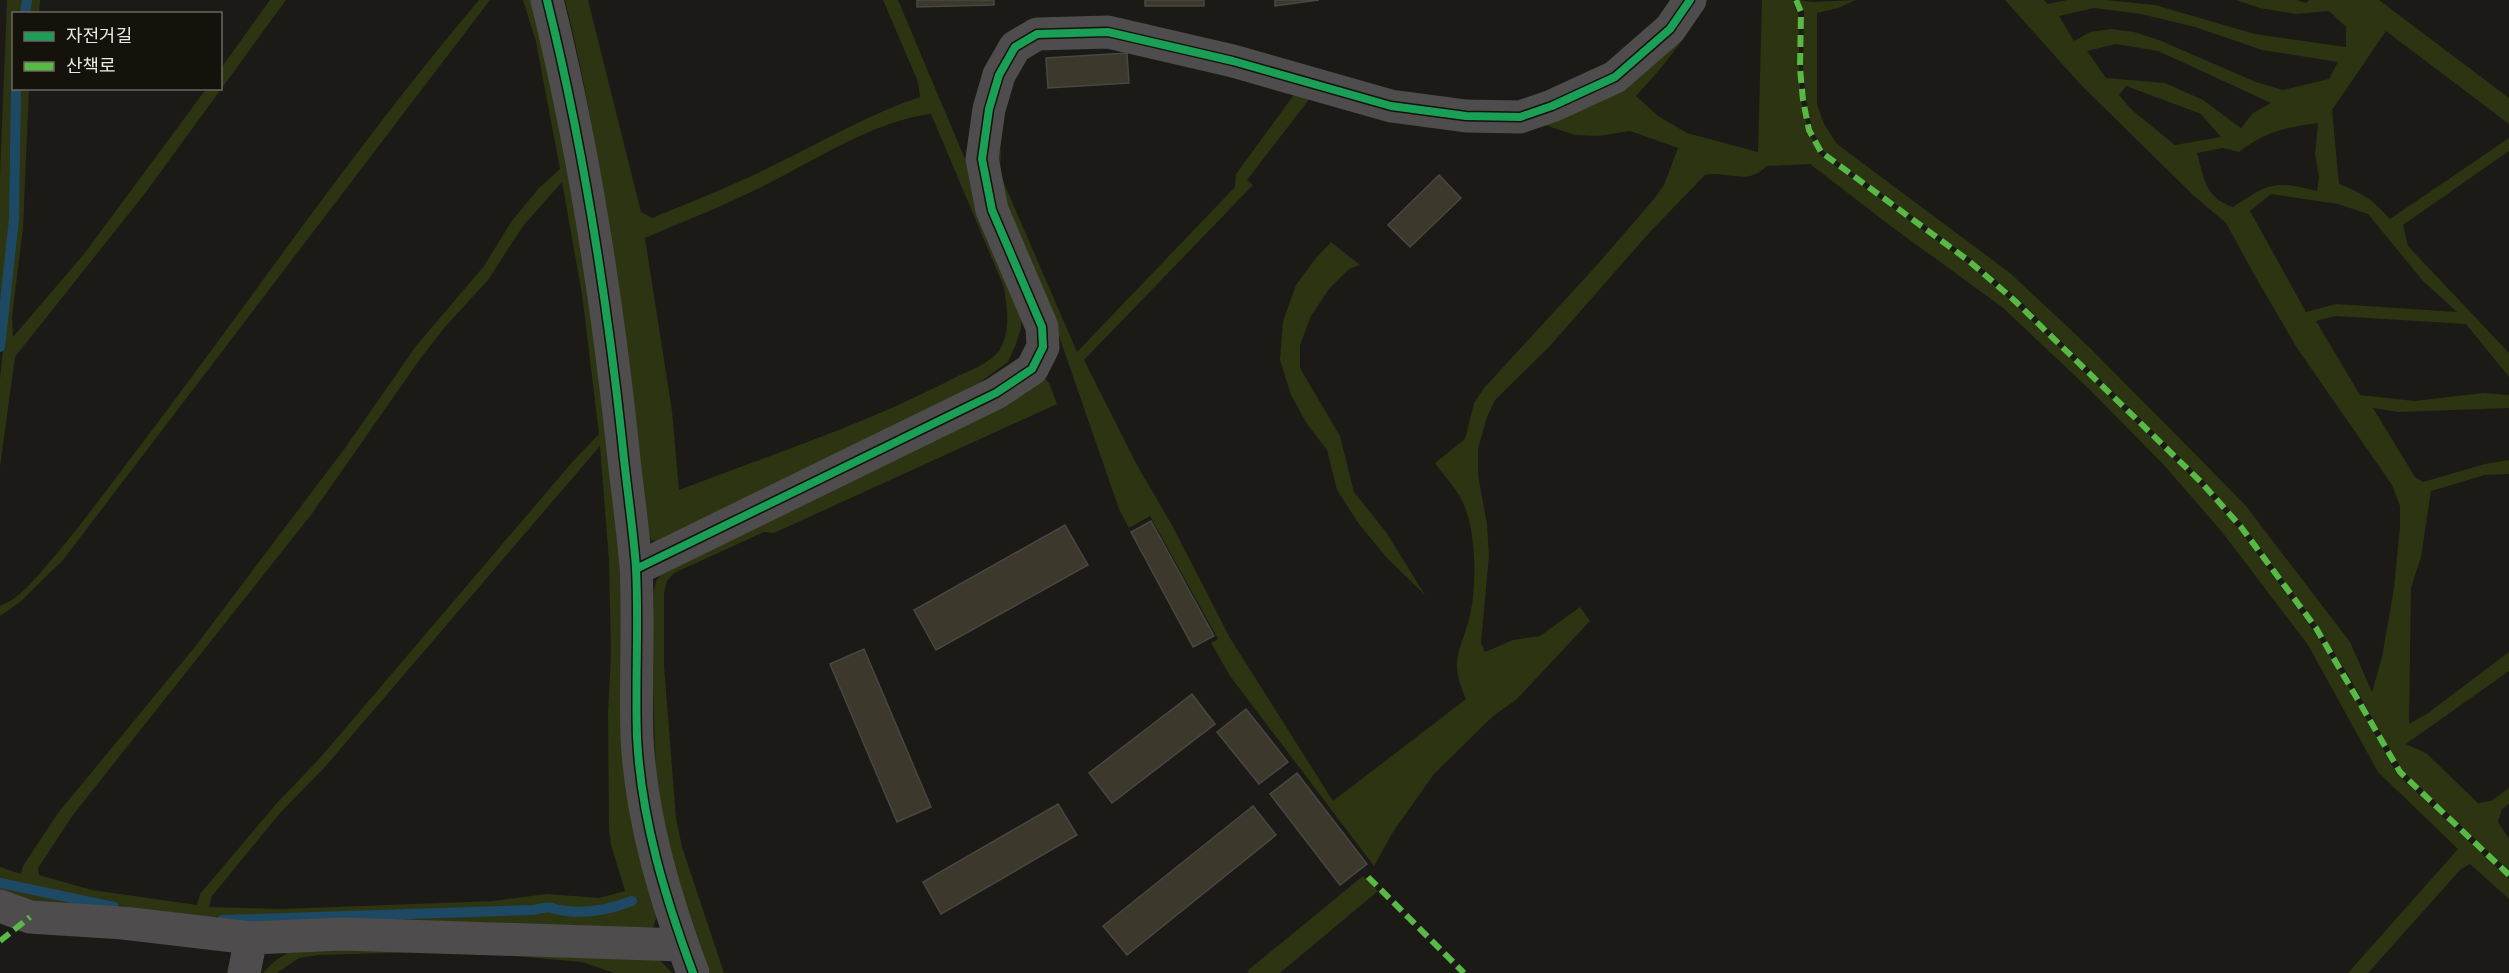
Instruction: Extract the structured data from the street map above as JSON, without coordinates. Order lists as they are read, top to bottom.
{
  "legend": ["자전거길", "산책로"]
}
